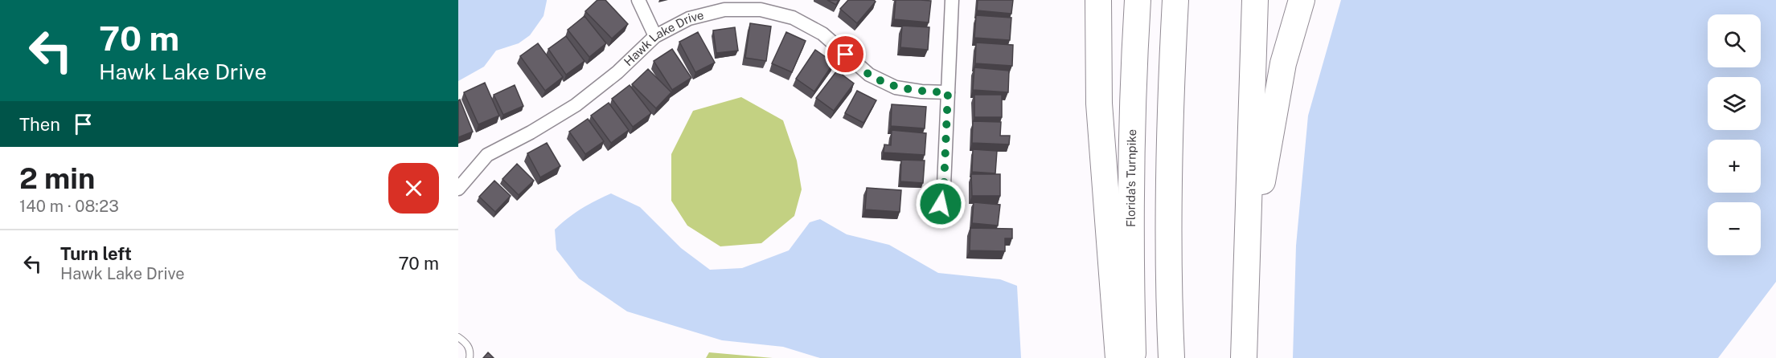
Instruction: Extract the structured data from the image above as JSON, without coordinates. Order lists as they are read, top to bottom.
{
  "streets": {
    "highway": ["Florida's Turnpike"],
    "street": ["Hawk Lake Drive"]
  },
  "page": {
    "turn": ["70 m", "Hawk Lake Drive"],
    "map_buttons": ["+", "−"],
    "then": "Then",
    "heading": ["2 min", "140 m · 08:23"],
    "list": [
      {
        "name": "Turn left",
        "note": "Hawk Lake Drive",
        "value": "70 m"
      }
    ]
  }
}
